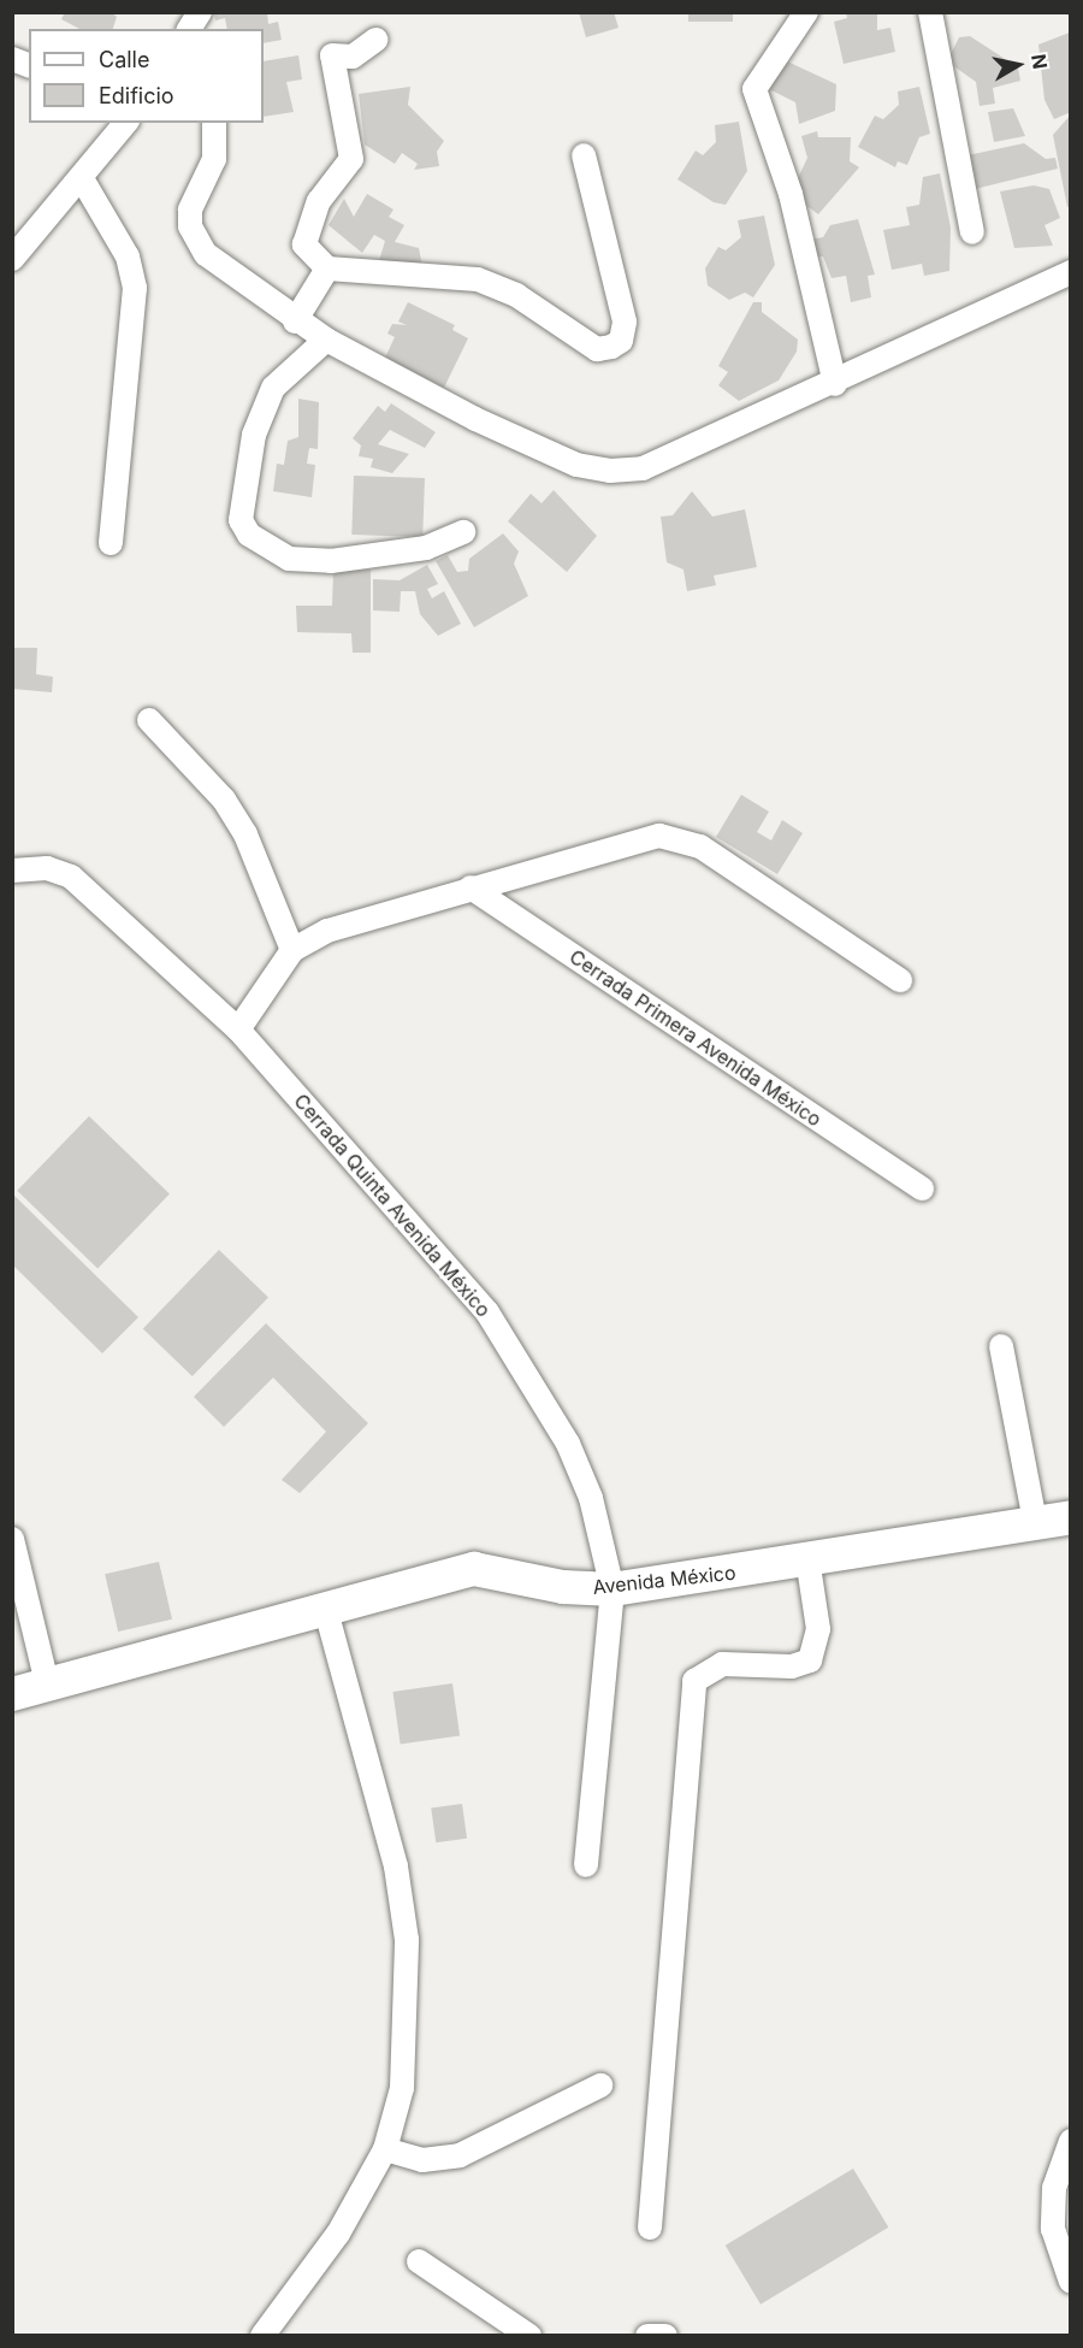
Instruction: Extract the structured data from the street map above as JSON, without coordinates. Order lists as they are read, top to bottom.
{
  "streets": {
    "main road": ["Avenida México"],
    "street": ["Cerrada Primera Avenida México", "Cerrada Quinta Avenida México"]
  },
  "crossings": [
    ["Cerrada Quinta Avenida México", "Avenida México"]
  ],
  "legend": ["Calle", "Edificio"],
  "north": "right"
}
